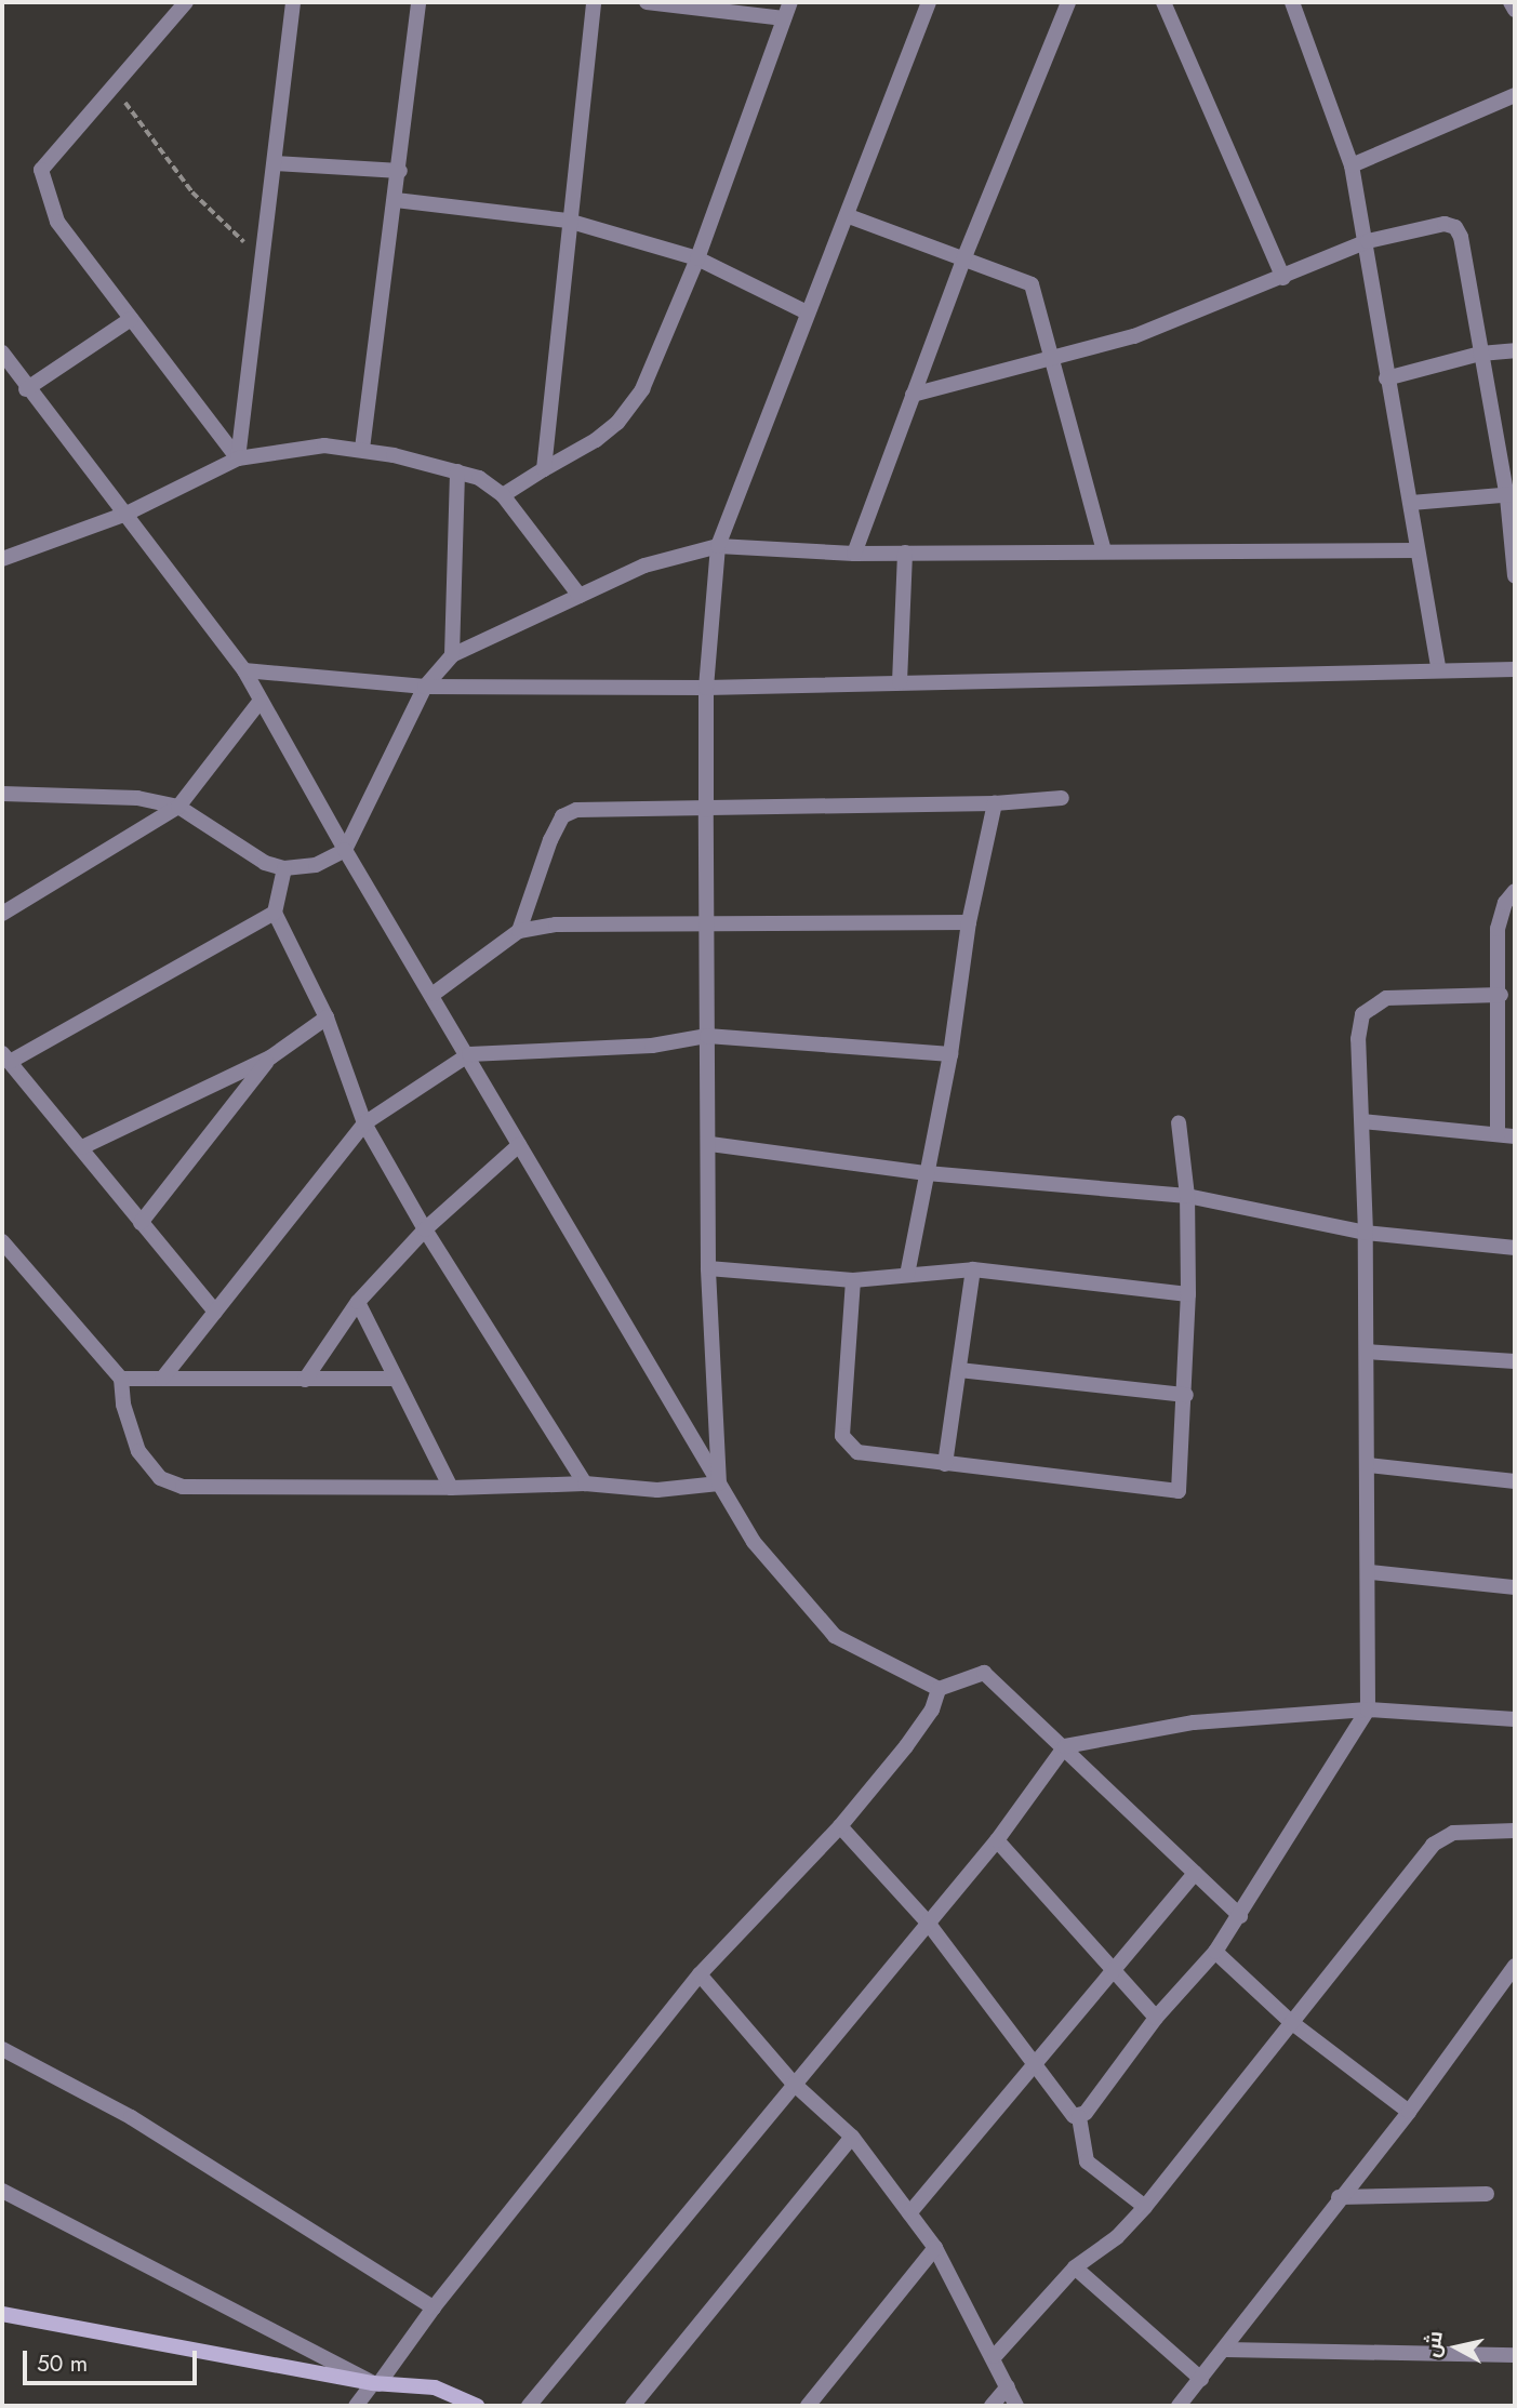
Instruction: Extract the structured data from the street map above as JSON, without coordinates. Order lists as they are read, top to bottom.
{
  "scale_bar": "50 m",
  "north": "left"
}
